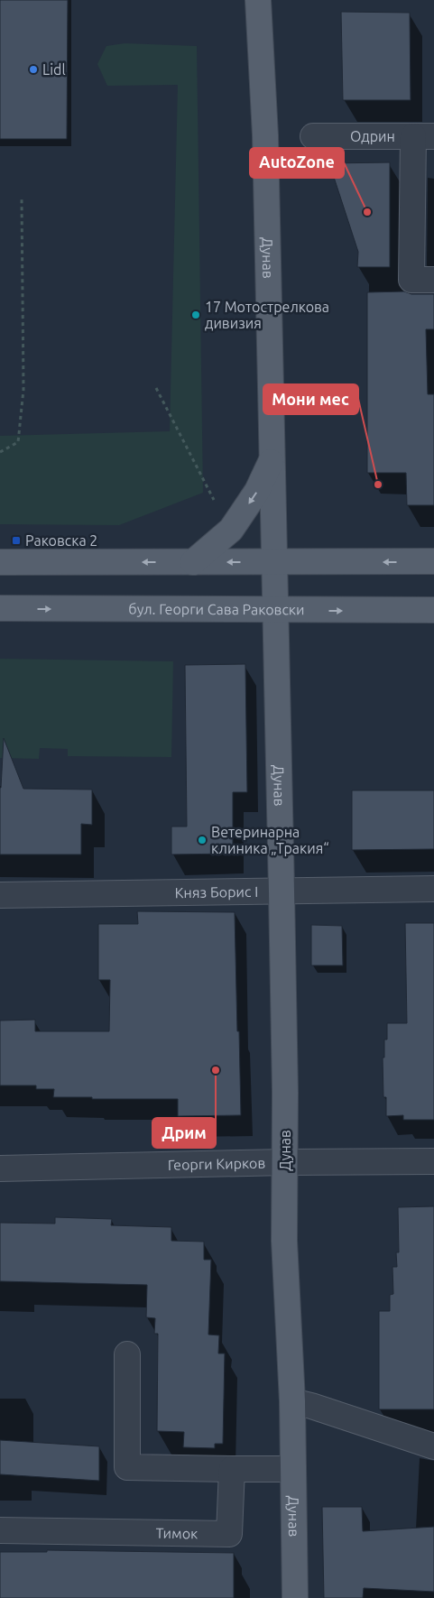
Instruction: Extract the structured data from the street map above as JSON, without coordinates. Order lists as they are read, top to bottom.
{
  "streets": {
    "main road": ["Дунав", "бул. Георги Сава Раковски"],
    "street": [
      "Одрин",
      "Княз Борис I",
      "Георги Кирков",
      "Тимок"
    ]
  },
  "crossings": [
    ["Дунав", "бул. Георги Сава Раковски"],
    ["Дунав", "Княз Борис I"],
    ["Дунав", "Георги Кирков"]
  ],
  "places": {
    "other": [
      "Lidl",
      "AutoZone",
      "17 Мотострелкова дивизия",
      "Мони мес",
      "Ветеринарна клиника „Тракия“",
      "Дрим"
    ],
    "transit": ["Раковска 2"]
  }
}
